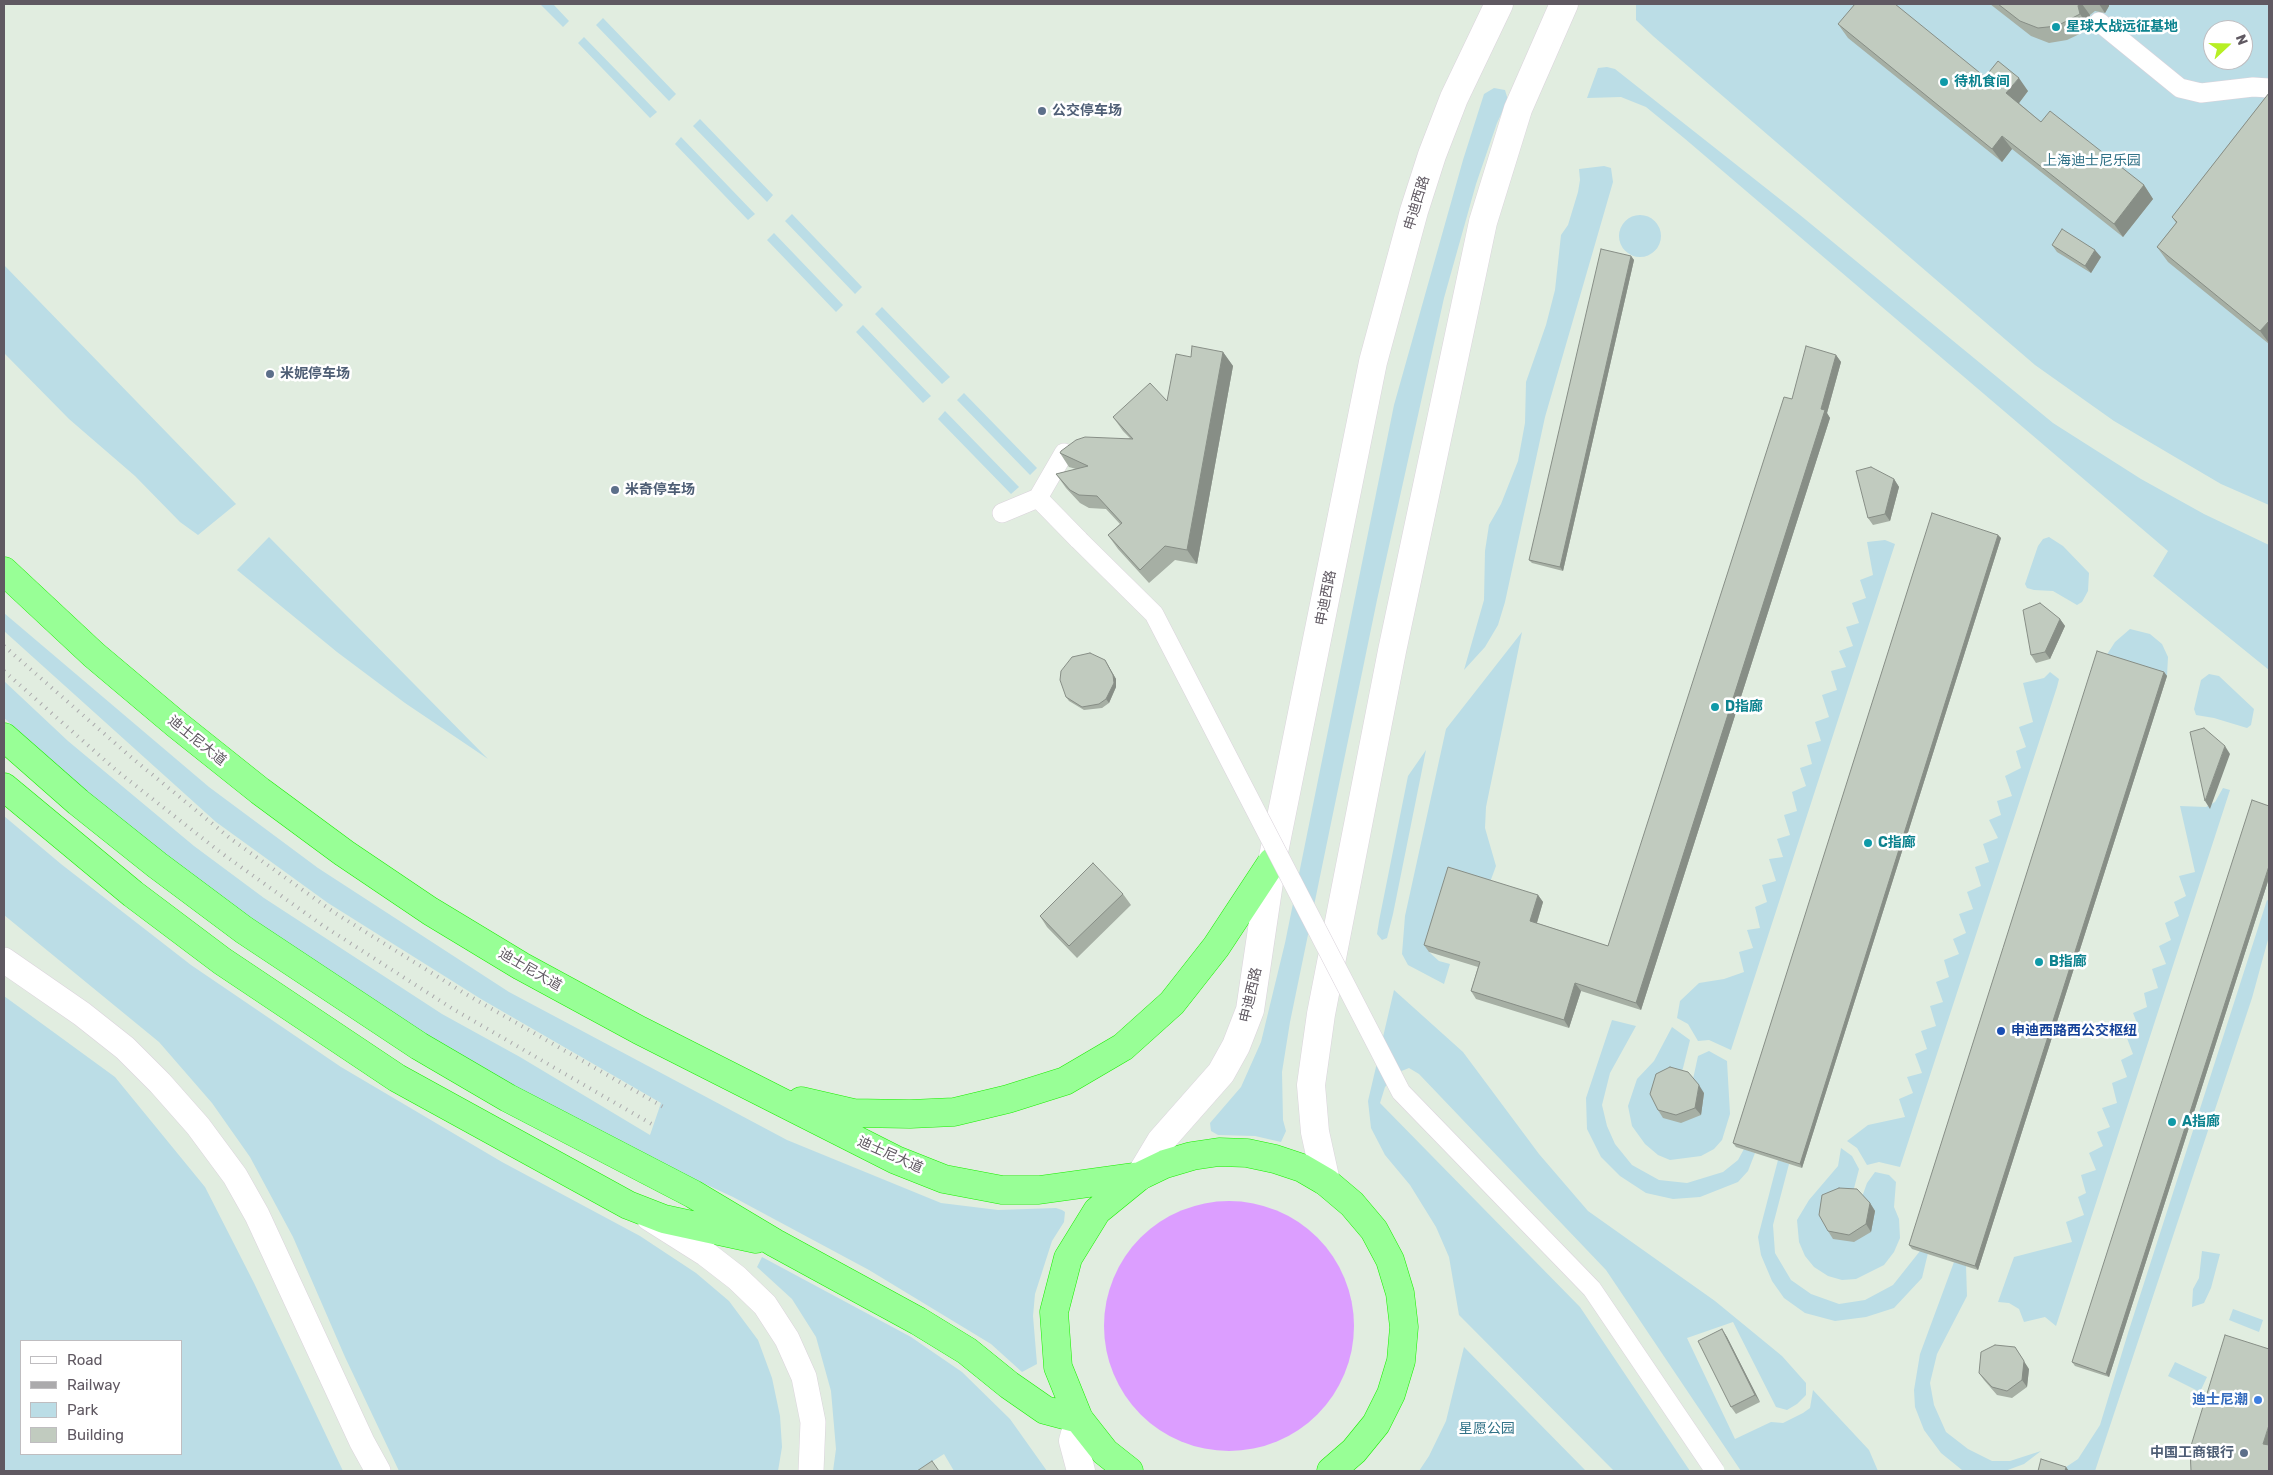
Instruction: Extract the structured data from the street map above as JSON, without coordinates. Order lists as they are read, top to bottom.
{
  "streets": {
    "highway": ["迪士尼大道"],
    "street": ["申迪西路"]
  },
  "crossings": [
    ["申迪西路", "迪士尼大道"]
  ],
  "parks": ["上海迪士尼乐园", "星愿公园"],
  "places": [
    "星球大战远征基地",
    "待机食间",
    "公交停车场",
    "米妮停车场",
    "米奇停车场",
    "D指廊",
    "C指廊",
    "B指廊",
    "申迪西路西公交枢纽",
    "A指廊",
    "迪士尼潮",
    "中国工商银行"
  ],
  "legend": [
    "Road",
    "Railway",
    "Park",
    "Building"
  ],
  "north": "right"
}
